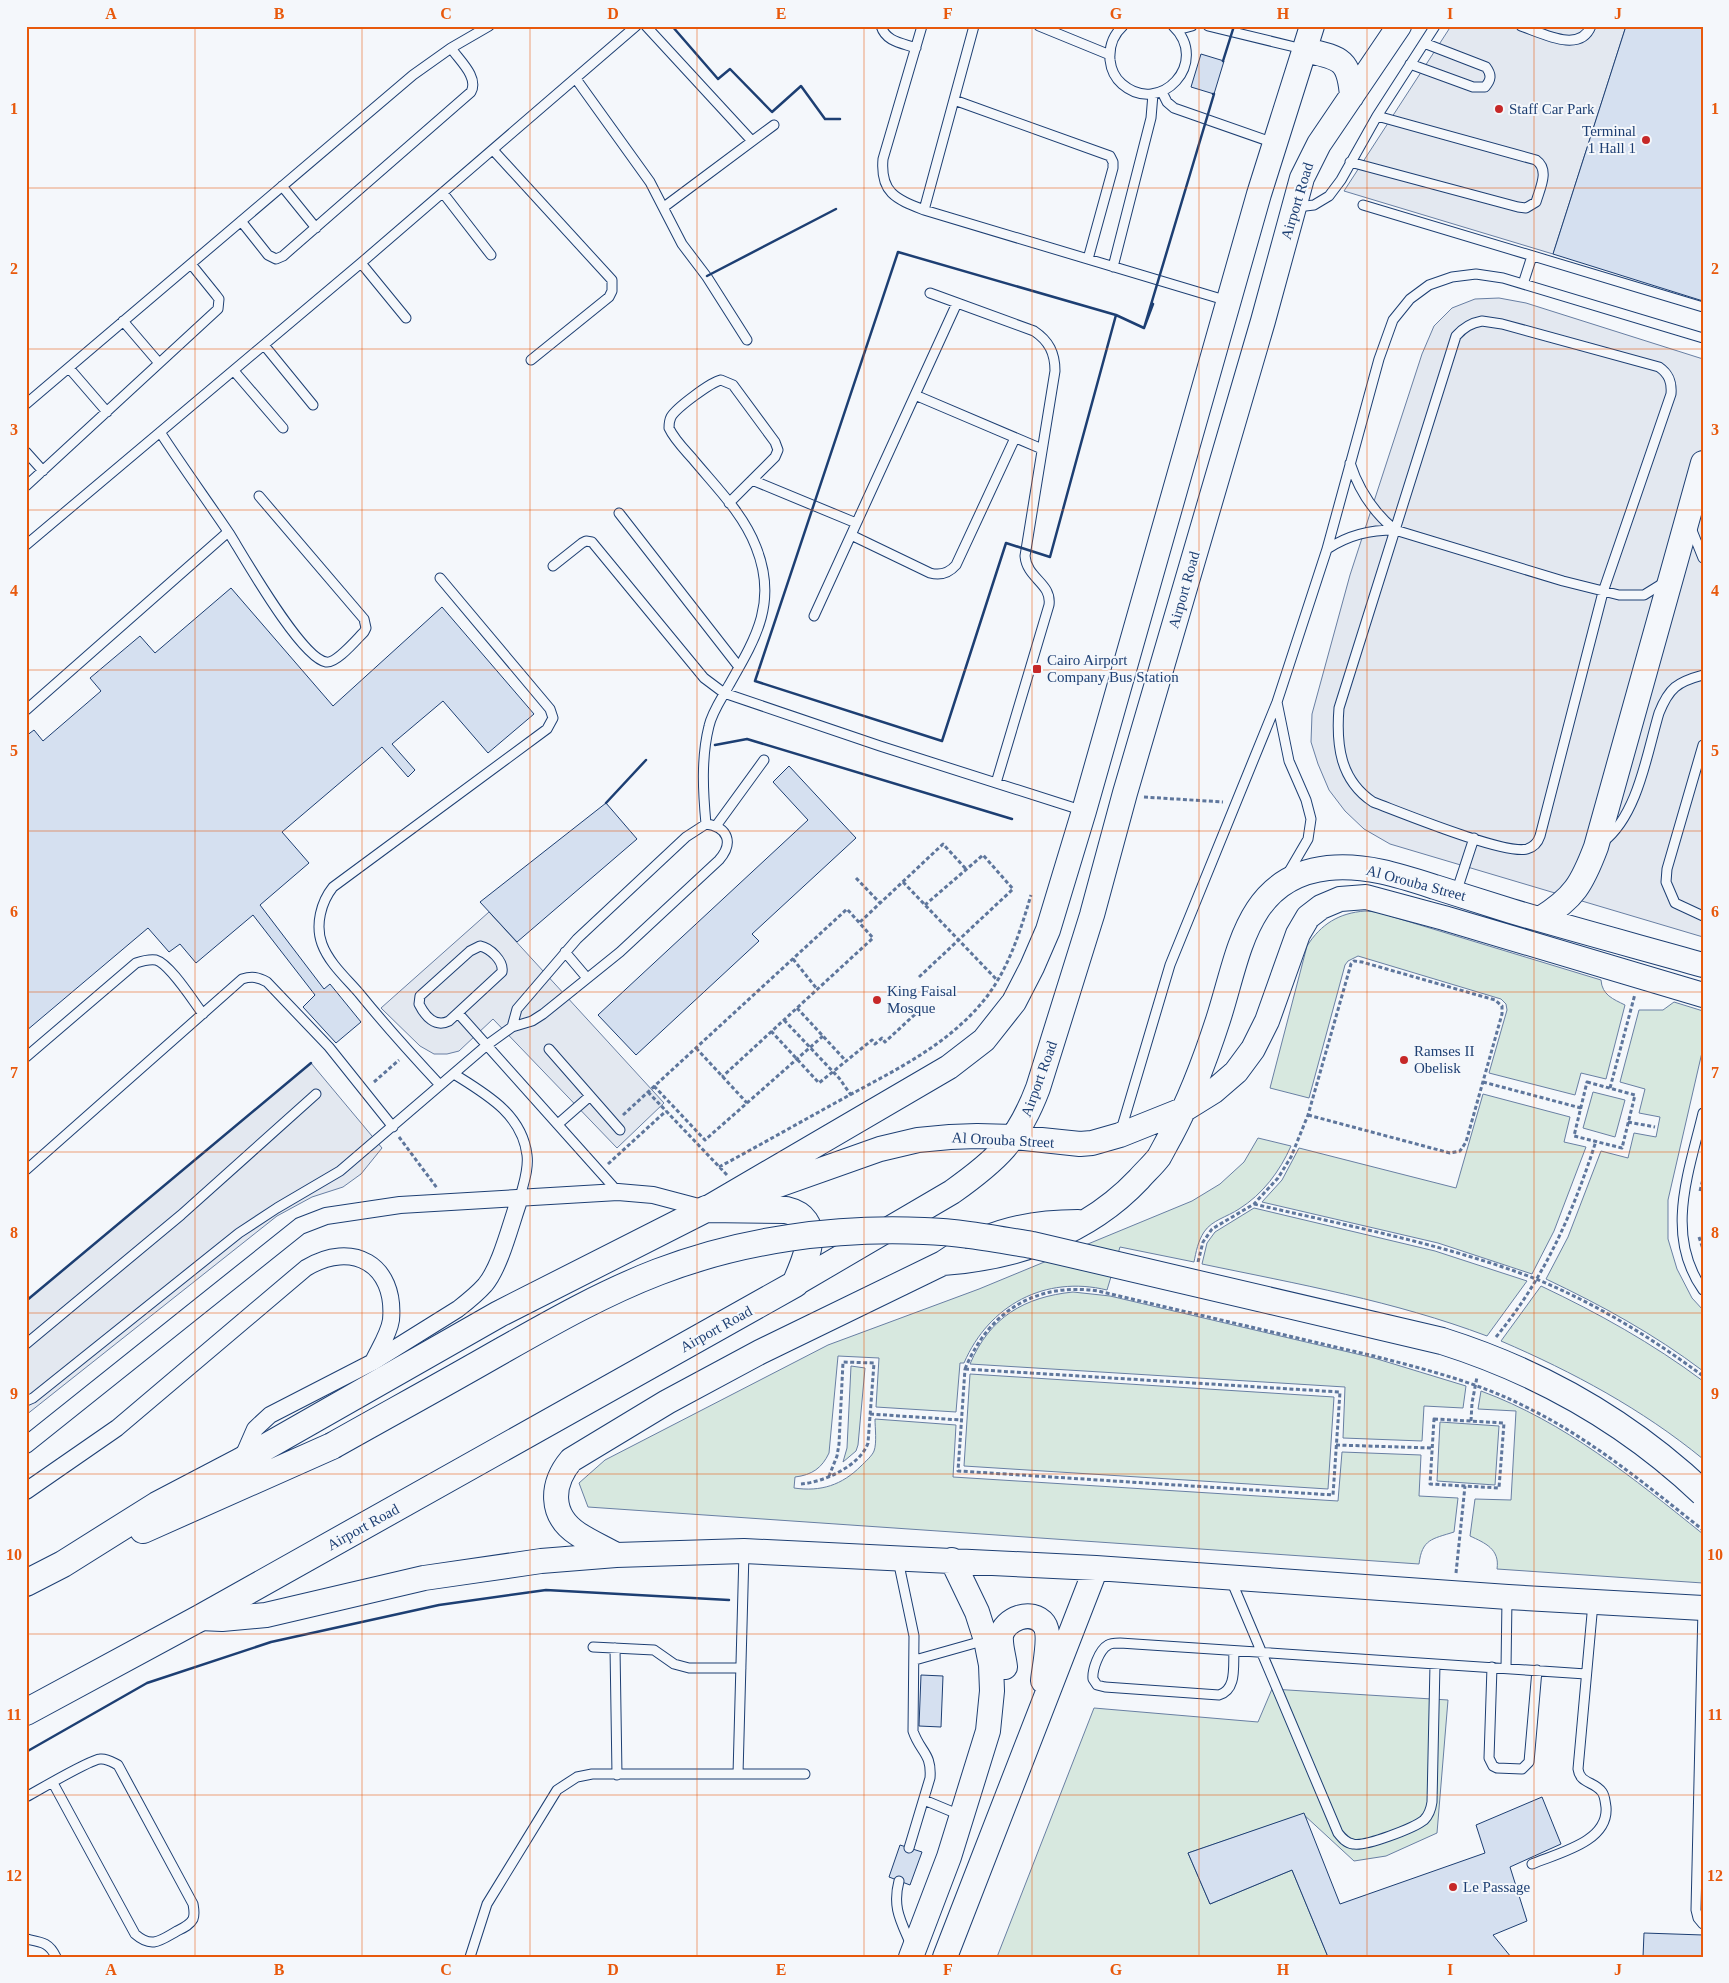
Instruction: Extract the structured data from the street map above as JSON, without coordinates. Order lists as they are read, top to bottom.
{
  "streets": {
    "main road": ["Airport Road", "Al Orouba Street"]
  },
  "crossings": [
    ["Airport Road", "Al Orouba Street"]
  ],
  "places": {
    "other": [
      "Staff Car Park",
      "Terminal 1 Hall 1",
      "King Faisal Mosque",
      "Ramses II Obelisk",
      "Le Passage"
    ],
    "transit": ["Cairo Airport Company Bus Station"]
  },
  "grid": {
    "columns": [
      "A",
      "B",
      "C",
      "D",
      "E",
      "F",
      "G",
      "H",
      "I",
      "J"
    ],
    "rows": [
      "1",
      "2",
      "3",
      "4",
      "5",
      "6",
      "7",
      "8",
      "9",
      "10",
      "11",
      "12"
    ]
  }
}
